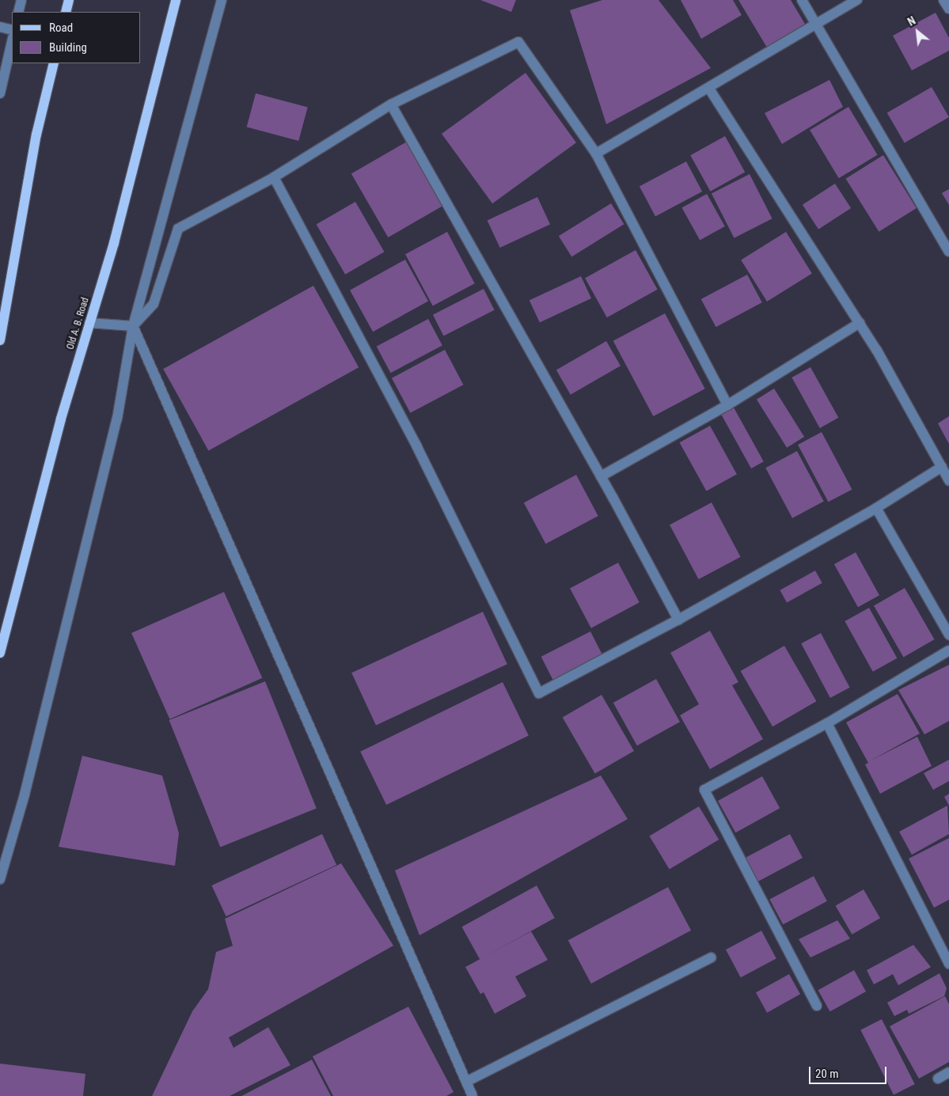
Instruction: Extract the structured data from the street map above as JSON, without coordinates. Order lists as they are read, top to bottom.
{
  "streets": {
    "main road": ["Old A. B. Road"]
  },
  "legend": ["Road", "Building"],
  "scale_bar": "20 m",
  "north": "top left"
}
